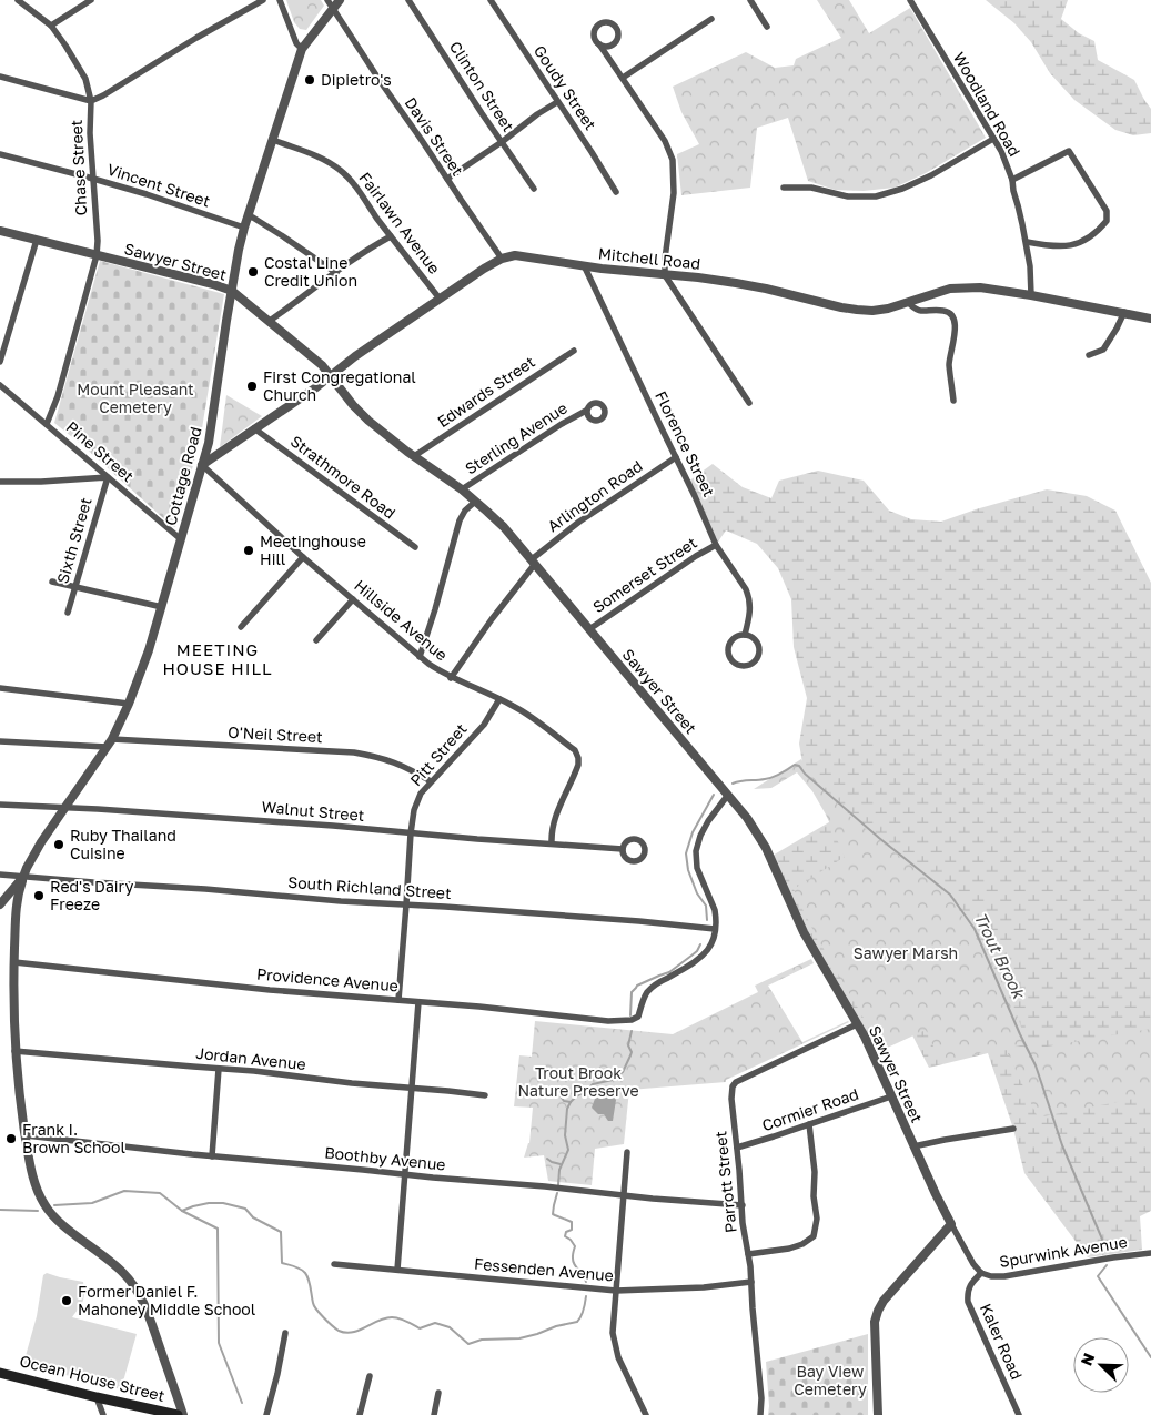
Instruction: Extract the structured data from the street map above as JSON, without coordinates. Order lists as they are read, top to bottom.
{
  "streets": {
    "main road": ["Ocean House Street"],
    "street": [
      "Clinton Street",
      "Goudy Street",
      "Woodland Road",
      "Davis Street",
      "Chase Street",
      "Vincent Street",
      "Fairlawn Avenue",
      "Mitchell Road",
      "Sawyer Street",
      "Edwards Street",
      "Sterling Avenue",
      "Florence Street",
      "Pine Street",
      "Cottage Road",
      "Strathmore Road",
      "Arlington Road",
      "Sixth Street",
      "Somerset Street",
      "Hillside Avenue",
      "O'Neil Street",
      "Pitt Street",
      "Walnut Street",
      "South Richland Street",
      "Providence Avenue",
      "Jordan Avenue",
      "Cormier Road",
      "Boothby Avenue",
      "Parrott Street",
      "Spurwink Avenue",
      "Fessenden Avenue",
      "Kaler Road"
    ]
  },
  "crossings": [
    ["Woodland Road", "Mitchell Road"],
    ["Davis Street", "Mitchell Road"],
    ["Davis Street", "Cottage Road"],
    ["Chase Street", "Vincent Street"],
    ["Chase Street", "Sawyer Street"],
    ["Chase Street", "Pine Street"],
    ["Vincent Street", "Cottage Road"],
    ["Fairlawn Avenue", "Mitchell Road"],
    ["Fairlawn Avenue", "Cottage Road"],
    ["Mitchell Road", "Sawyer Street"],
    ["Mitchell Road", "Florence Street"],
    ["Mitchell Road", "Cottage Road"],
    ["Mitchell Road", "Strathmore Road"],
    ["Mitchell Road", "Hillside Avenue"],
    ["Sawyer Street", "Edwards Street"],
    ["Sawyer Street", "Sterling Avenue"],
    ["Sawyer Street", "Cottage Road"],
    ["Sawyer Street", "Arlington Road"],
    ["Sawyer Street", "Somerset Street"],
    ["Sawyer Street", "Cormier Road"],
    ["Sawyer Street", "Parrott Street"],
    ["Florence Street", "Arlington Road"],
    ["Florence Street", "Somerset Street"],
    ["Pine Street", "Cottage Road"],
    ["Pine Street", "Sixth Street"],
    ["Cottage Road", "Hillside Avenue"],
    ["Cottage Road", "O'Neil Street"],
    ["Cottage Road", "Walnut Street"],
    ["Cottage Road", "South Richland Street"],
    ["Arlington Road", "Hillside Avenue"],
    ["Hillside Avenue", "Pitt Street"],
    ["Hillside Avenue", "Walnut Street"],
    ["O'Neil Street", "Pitt Street"],
    ["Pitt Street", "Walnut Street"],
    ["Pitt Street", "South Richland Street"],
    ["Pitt Street", "Providence Avenue"],
    ["South Richland Street", "Providence Avenue"],
    ["Cormier Road", "Parrott Street"],
    ["Boothby Avenue", "Parrott Street"],
    ["Parrott Street", "Fessenden Avenue"],
    ["Spurwink Avenue", "Kaler Road"]
  ],
  "districts": ["MEETING HOUSE HILL"],
  "water": ["Trout Brook"],
  "parks": [
    "Mount Pleasant Cemetery",
    "Sawyer Marsh",
    "Trout Brook Nature Preserve",
    "Bay View Cemetery"
  ],
  "places": [
    "Dipietro's",
    "Costal Line Credit Union",
    "First Congregational Church",
    "Meetinghouse Hill",
    "Ruby Thailand Cuisine",
    "Red's Dairy Freeze",
    "Frank I. Brown School",
    "Former Daniel F. Mahoney Middle School"
  ],
  "north": "top left"
}
